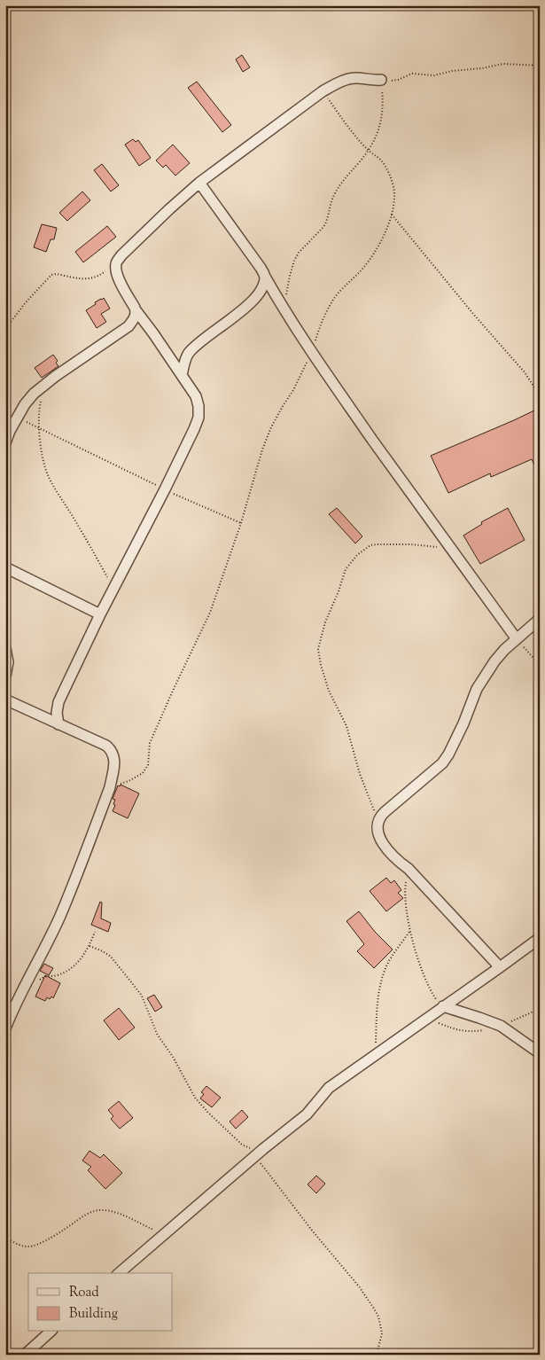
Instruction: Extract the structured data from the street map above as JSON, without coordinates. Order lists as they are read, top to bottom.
{
  "legend": ["Road", "Building"]
}
